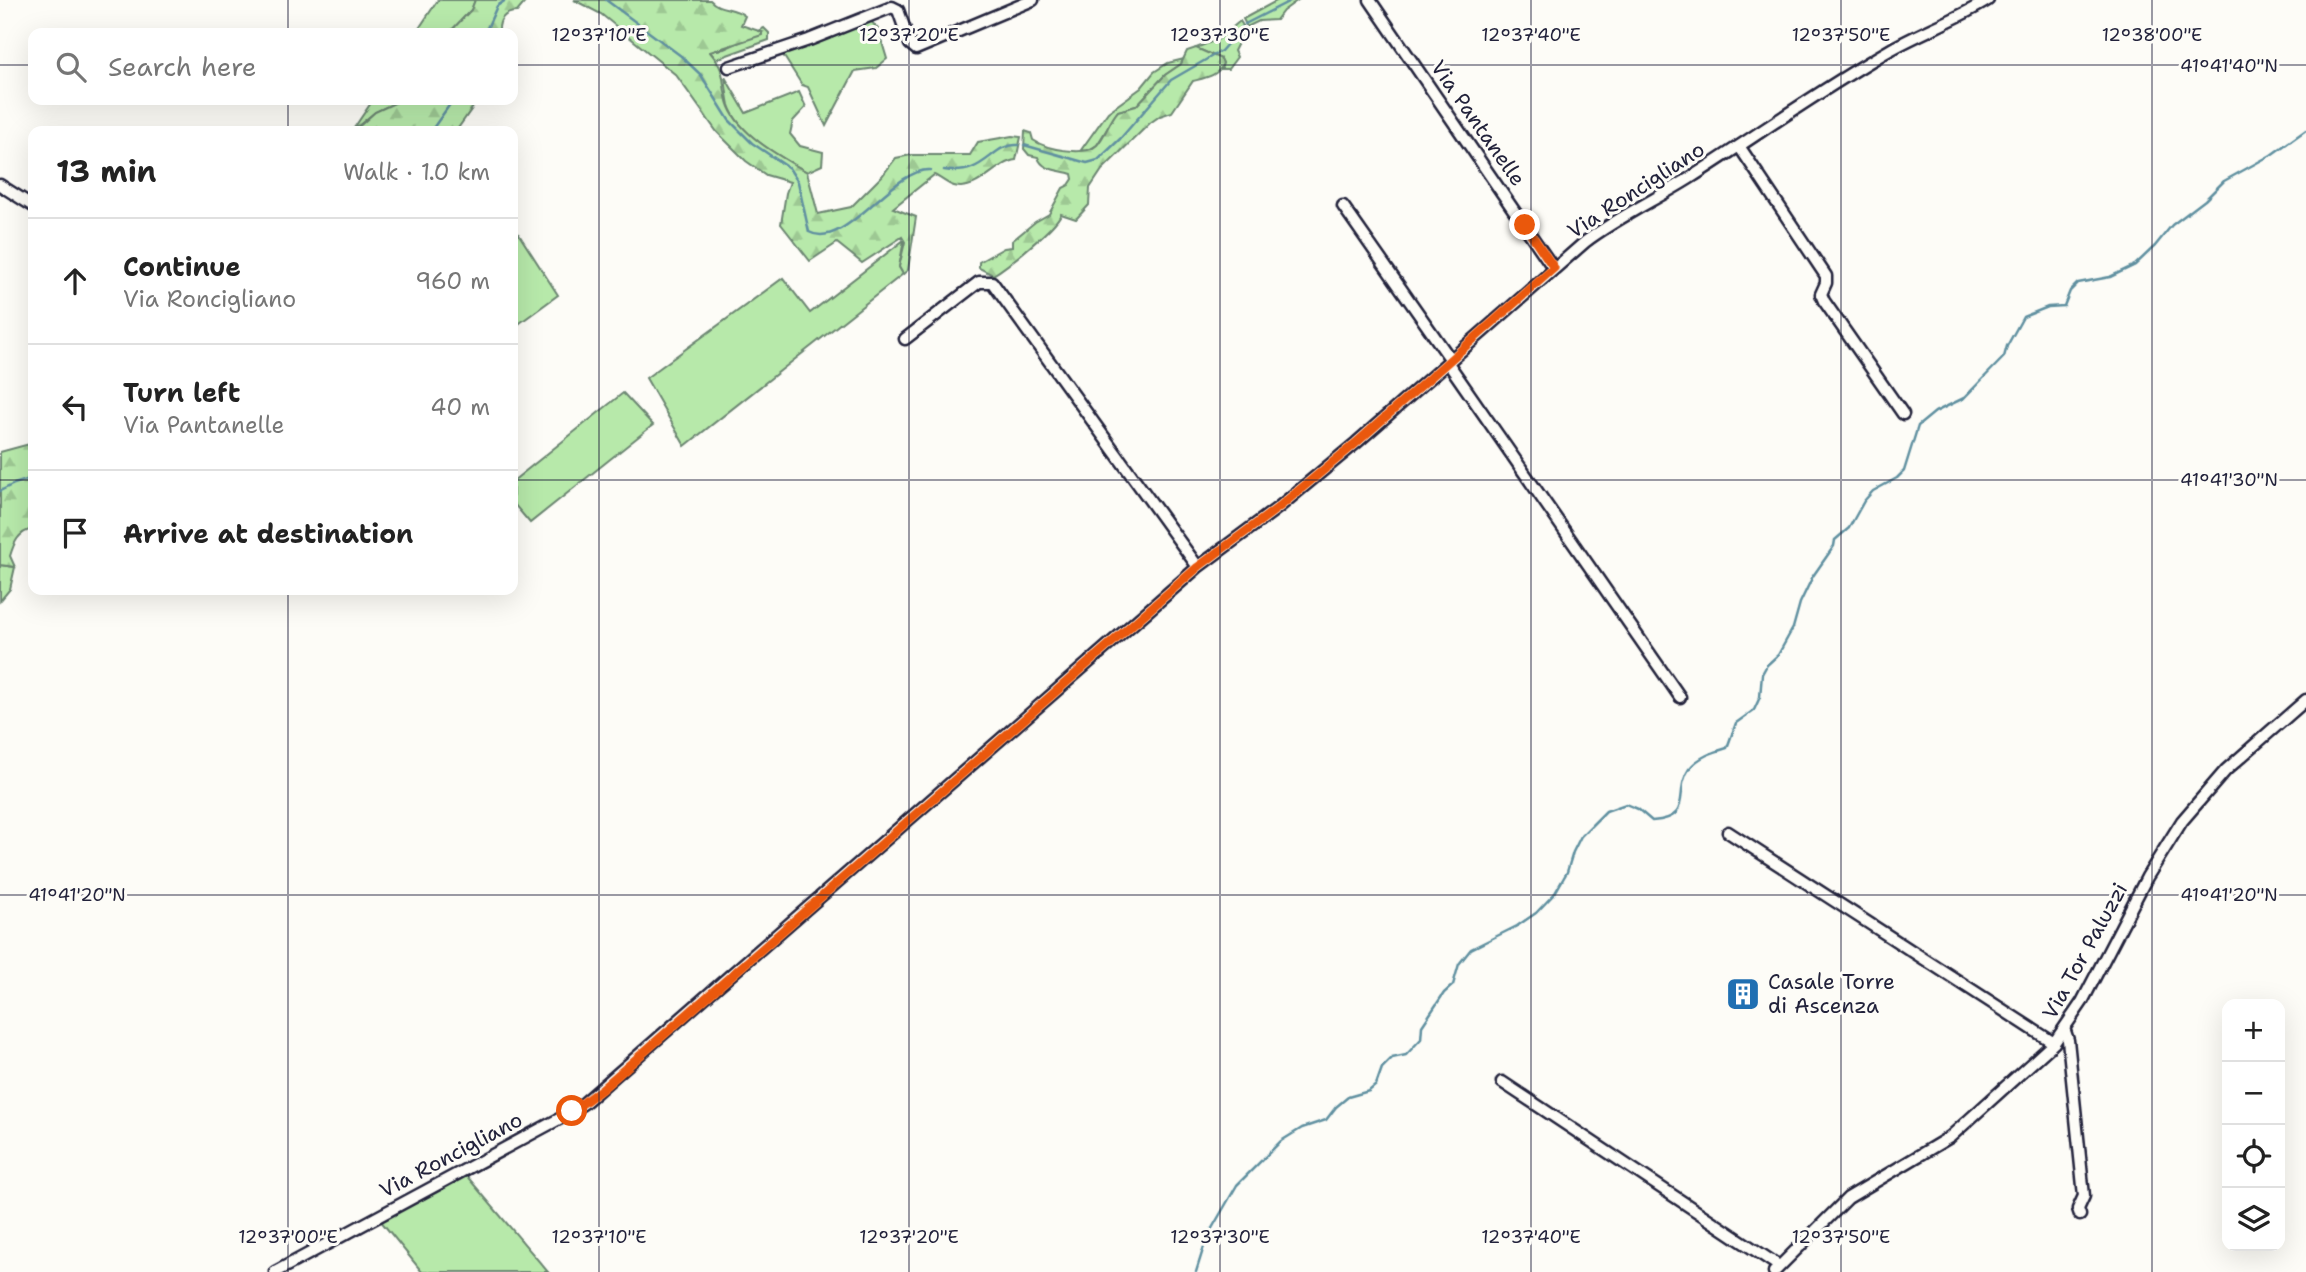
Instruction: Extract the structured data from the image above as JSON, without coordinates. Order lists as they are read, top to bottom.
{
  "streets": {
    "street": ["Via Pantanelle", "Via Roncigliano", "Via Tor Paluzzi"]
  },
  "crossings": [
    ["Via Pantanelle", "Via Roncigliano"]
  ],
  "places": {
    "building": ["Casale Torre di Ascenza"]
  },
  "page": {
    "search": "Search here",
    "heading": ["13 min", "Walk · 1.0 km"],
    "list": [
      ["Continue", "Via Roncigliano", "960 m"],
      ["Turn left", "Via Pantanelle", "40 m"],
      "Arrive at destination"
    ],
    "map_buttons": ["+", "−"]
  },
  "coordinates": [
    "12°37'10\"E",
    "12°37'20\"E",
    "12°37'30\"E",
    "12°37'40\"E",
    "12°37'50\"E",
    "12°38'00\"E",
    "41°41'40\"N",
    "41°41'30\"N",
    "41°41'20\"N",
    "12°37'00\"E"
  ]
}
